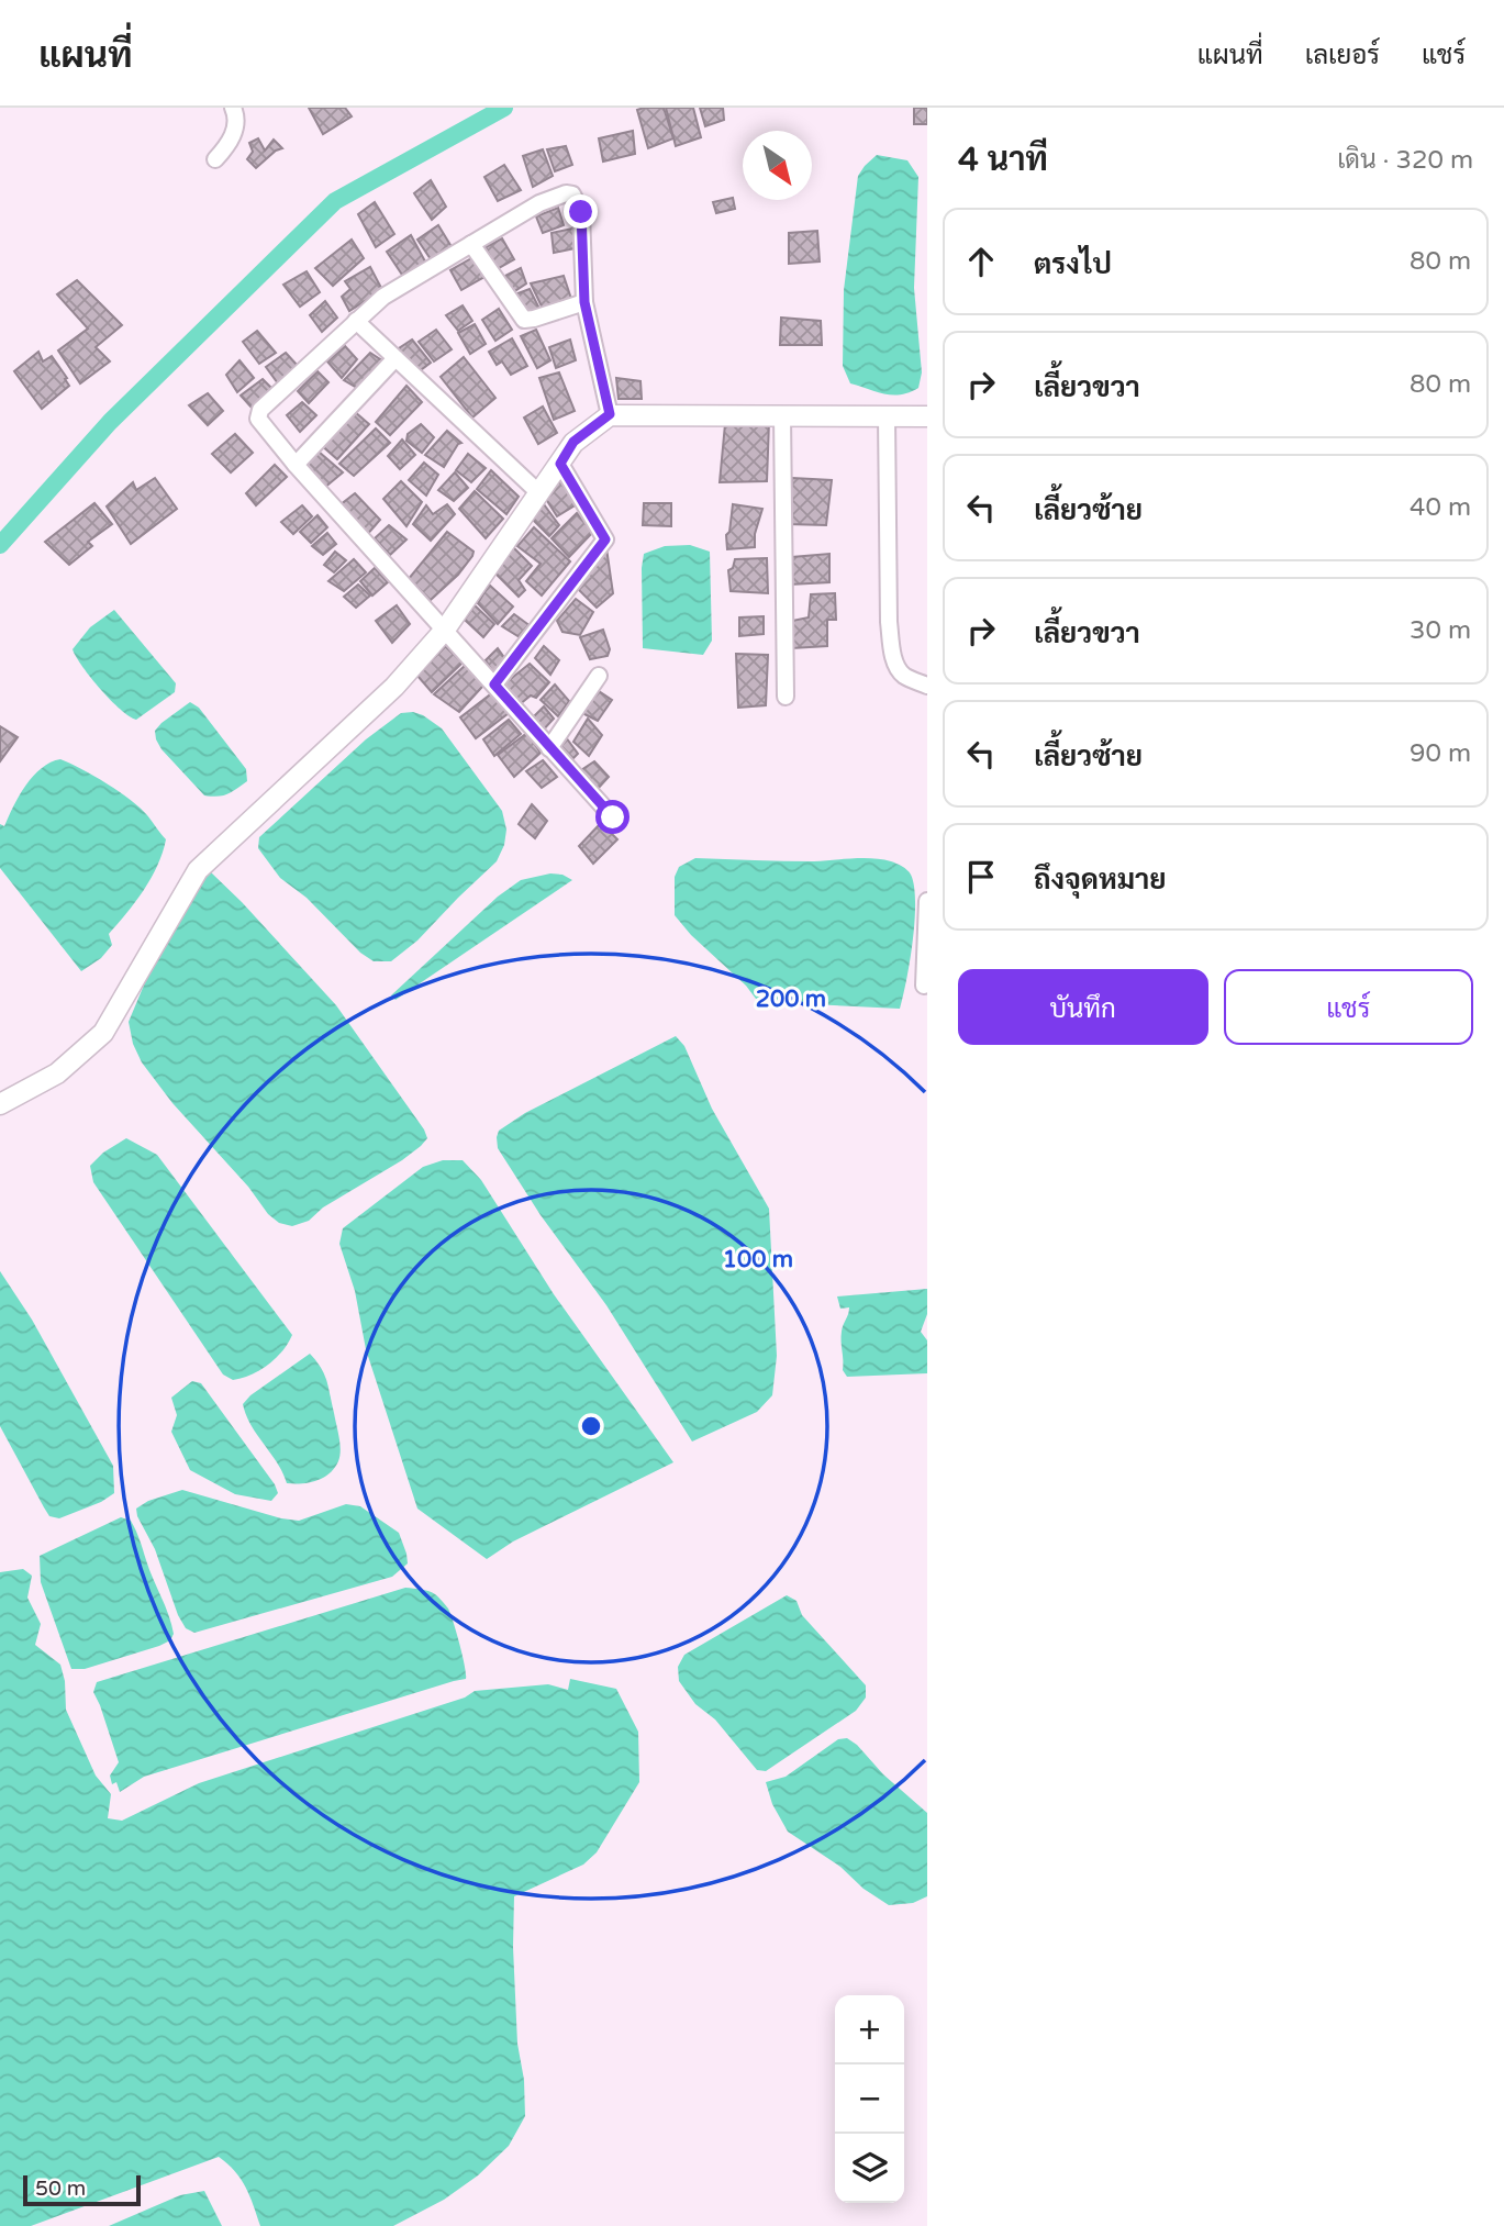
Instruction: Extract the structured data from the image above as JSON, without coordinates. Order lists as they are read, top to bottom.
{
  "scale_bar": "50 m",
  "north": "bottom right",
  "page": {
    "header": "แผนที่",
    "nav": ["แผนที่", "เลเยอร์", "แชร์"],
    "heading": ["4 นาที", "เดิน · 320 m"],
    "list": [
      ["ตรงไป", "80 m"],
      ["เลี้ยวขวา", "80 m"],
      ["เลี้ยวซ้าย", "40 m"],
      ["เลี้ยวขวา", "30 m"],
      ["เลี้ยวซ้าย", "90 m"],
      "ถึงจุดหมาย"
    ],
    "buttons": ["บันทึก", "แชร์"],
    "map_buttons": ["+", "−"],
    "scale": "50 m"
  },
  "rings": ["200 m", "100 m"]
}
